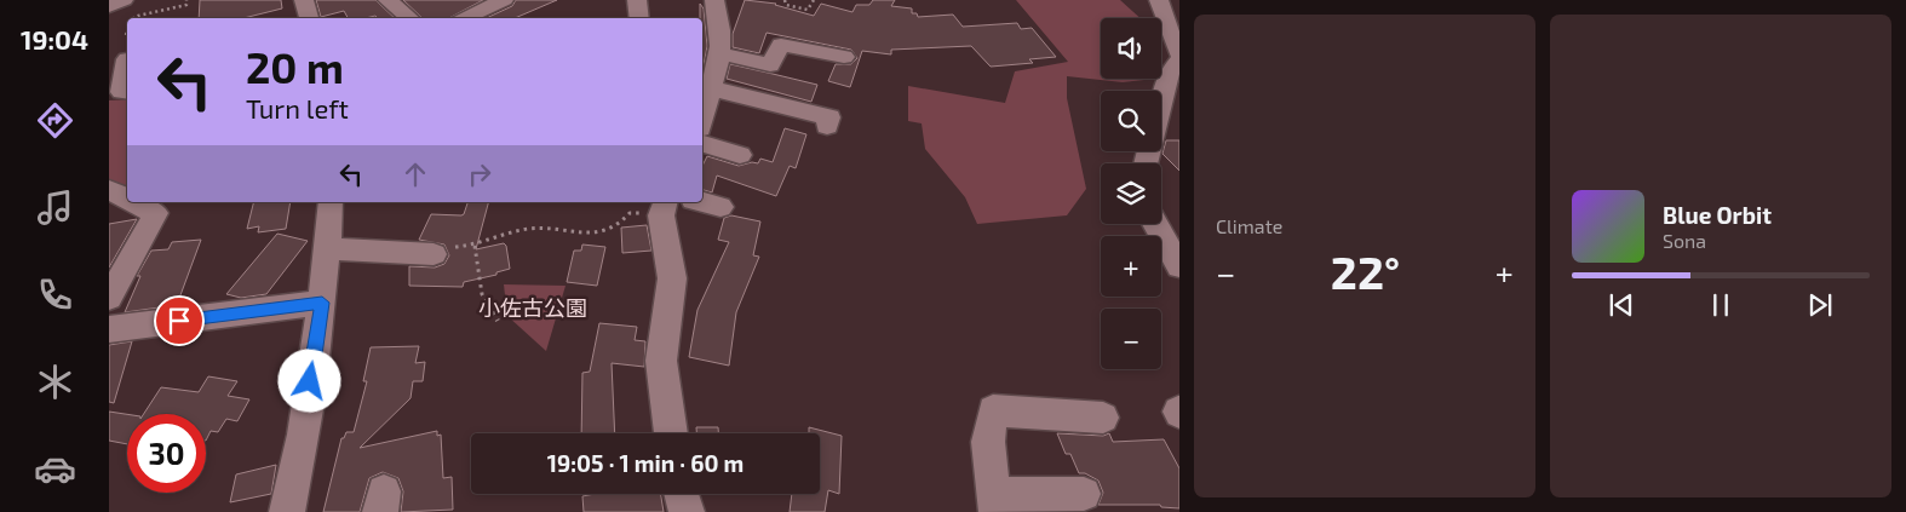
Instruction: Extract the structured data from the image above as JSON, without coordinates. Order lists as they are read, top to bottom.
{
  "parks": ["小佐古公園"],
  "page": {
    "tabs": "19:04",
    "tile": "Climate",
    "map_buttons": ["+", "−"],
    "turn": ["20 m", "Turn left"],
    "song": ["Blue Orbit", "Sona"],
    "heat": ["−", "22°", "+"],
    "limit": "30",
    "trip": "19:05 · 1 min · 60 m"
  }
}
